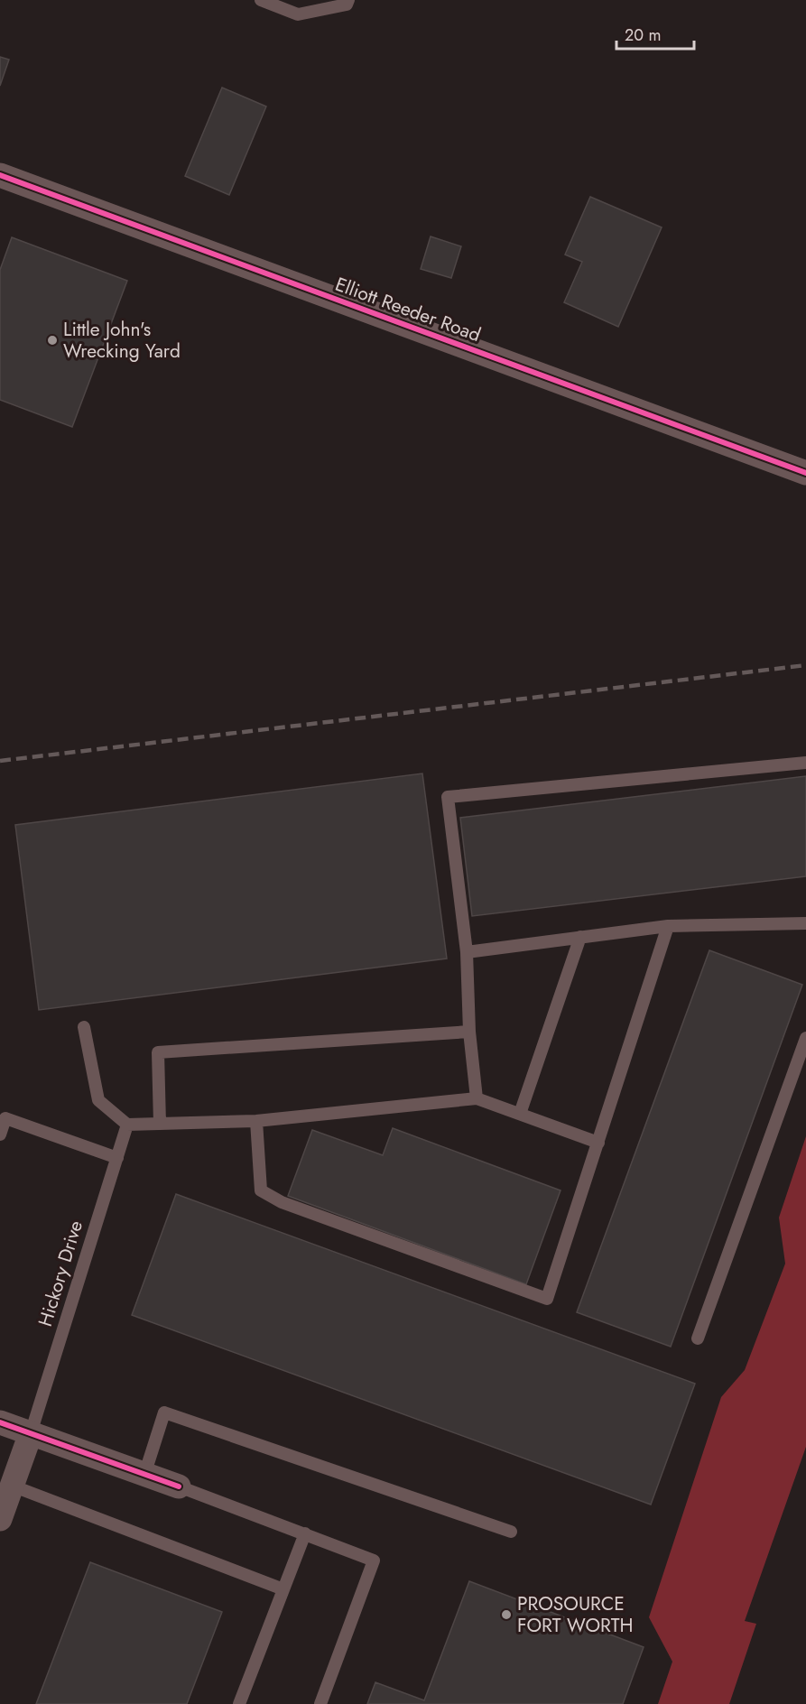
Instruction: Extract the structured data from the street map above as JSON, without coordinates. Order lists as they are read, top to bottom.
{
  "streets": {
    "street": ["Elliott Reeder Road"],
    "lane": ["Hickory Drive"]
  },
  "places": ["Little John's Wrecking Yard", "PROSOURCE FORT WORTH"],
  "scale_bar": "20 m"
}
